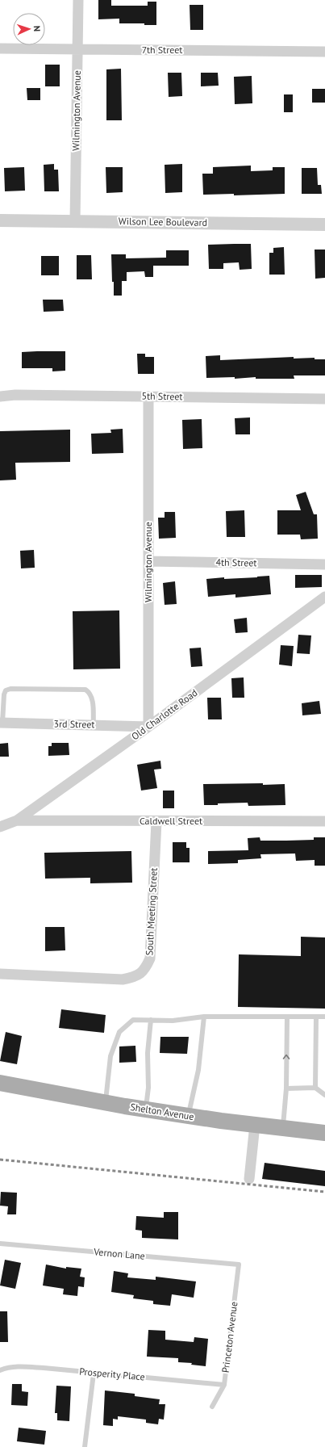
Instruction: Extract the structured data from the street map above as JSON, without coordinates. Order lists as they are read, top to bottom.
{
  "streets": {
    "main road": ["Shelton Avenue"],
    "street": [
      "7th Street",
      "Wilmington Avenue",
      "Wilson Lee Boulevard",
      "5th Street",
      "4th Street",
      "Old Charlotte Road",
      "3rd Street",
      "Caldwell Street",
      "South Meeting Street"
    ],
    "lane": ["Vernon Lane", "Princeton Avenue", "Prosperity Place"]
  },
  "crossings": [
    ["7th Street", "Wilmington Avenue"],
    ["Wilmington Avenue", "Wilson Lee Boulevard"],
    ["Wilmington Avenue", "5th Street"],
    ["Wilmington Avenue", "4th Street"],
    ["Wilmington Avenue", "Old Charlotte Road"],
    ["Wilmington Avenue", "3rd Street"],
    ["Old Charlotte Road", "3rd Street"],
    ["Old Charlotte Road", "Caldwell Street"],
    ["Caldwell Street", "South Meeting Street"],
    ["Vernon Lane", "Princeton Avenue"],
    ["Princeton Avenue", "Prosperity Place"]
  ],
  "north": "right"
}
